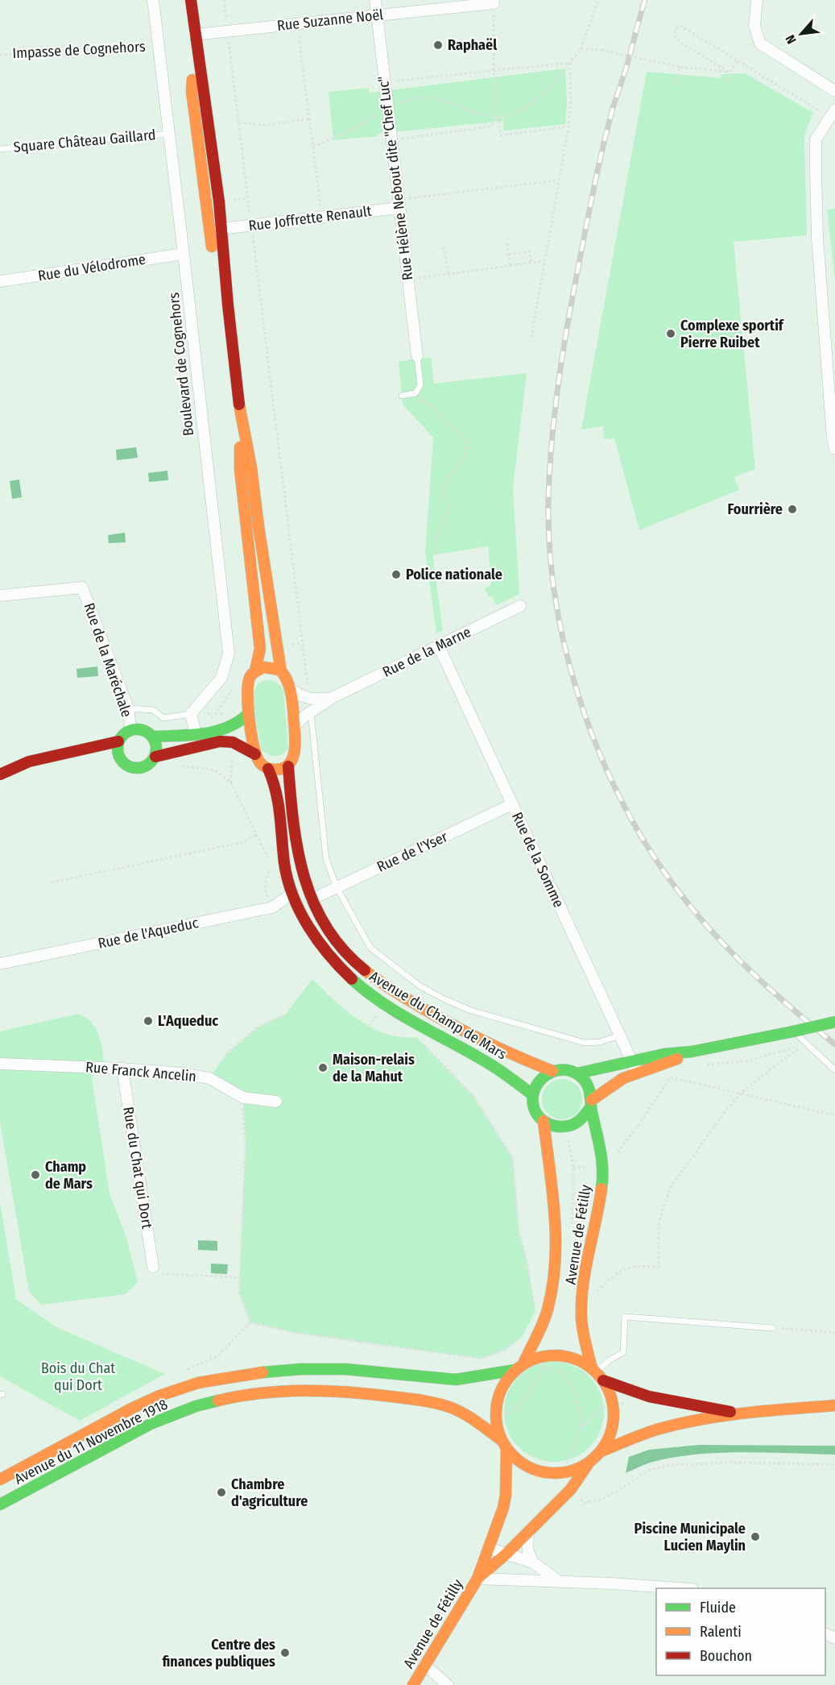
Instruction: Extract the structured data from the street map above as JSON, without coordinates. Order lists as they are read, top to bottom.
{
  "streets": {
    "main road": ["Avenue du Champ de Mars", "Avenue de Fétilly", "Avenue du 11 Novembre 1918"],
    "street": [
      "Rue Suzanne Noël",
      "Rue Hélène Nebout dite \"Chef Luc\"",
      "Rue Joffrette Renault",
      "Rue du Vélodrome",
      "Boulevard de Cognehors",
      "Rue de la Marne",
      "Rue de la Maréchale",
      "Rue de l'Yser",
      "Rue de la Somme",
      "Rue de l'Aqueduc",
      "Rue Franck Ancelin",
      "Rue du Chat qui Dort"
    ],
    "lane": ["Square Château Gaillard"],
    "path": ["Impasse de Cognehors"]
  },
  "crossings": [
    ["Rue Suzanne Noël", "Rue Hélène Nebout dite \"Chef Luc\""],
    ["Impasse de Cognehors", "Boulevard de Cognehors"],
    ["Square Château Gaillard", "Boulevard de Cognehors"],
    ["Rue Hélène Nebout dite \"Chef Luc\"", "Rue Joffrette Renault"],
    ["Rue du Vélodrome", "Boulevard de Cognehors"],
    ["Rue de la Marne", "Rue de la Somme"],
    ["Rue de la Marne", "Avenue du Champ de Mars"],
    ["Rue de l'Yser", "Rue de la Somme"],
    ["Rue de l'Yser", "Avenue du Champ de Mars"],
    ["Rue de la Somme", "Avenue du Champ de Mars"],
    ["Rue de l'Aqueduc", "Avenue du Champ de Mars"],
    ["Avenue du Champ de Mars", "Avenue de Fétilly"],
    ["Rue Franck Ancelin", "Rue du Chat qui Dort"],
    ["Avenue de Fétilly", "Avenue du 11 Novembre 1918"]
  ],
  "parks": ["Bois du Chat qui Dort"],
  "places": [
    "Raphaël",
    "Complexe sportif Pierre Ruibet",
    "Fourrière",
    "Police nationale",
    "L'Aqueduc",
    "Maison-relais de la Mahut",
    "Champ de Mars",
    "Chambre d'agriculture",
    "Piscine Municipale Lucien Maylin",
    "Centre des finances publiques"
  ],
  "legend": ["Fluide", "Ralenti", "Bouchon"],
  "north": "bottom left"
}
